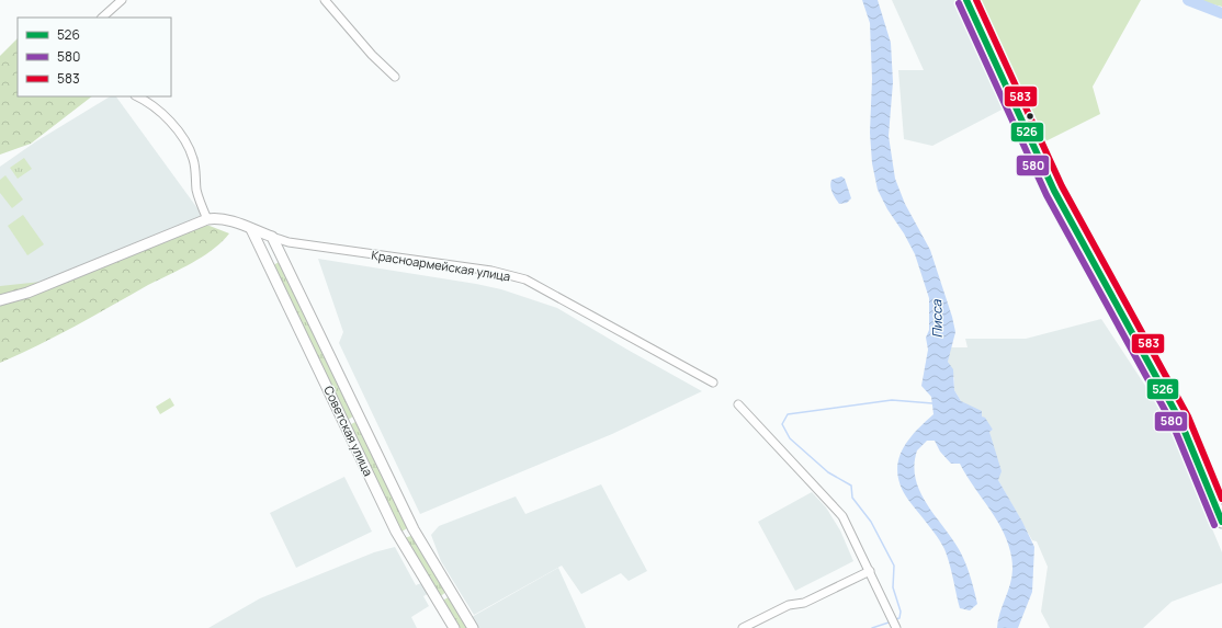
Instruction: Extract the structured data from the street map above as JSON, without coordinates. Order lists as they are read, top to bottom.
{
  "streets": {
    "main road": ["Красноармейская улица", "Советская улица"]
  },
  "crossings": [
    ["Красноармейская улица", "Советская улица"]
  ],
  "water": ["Писса"],
  "lines": ["transit line 526", "transit line 583", "transit line 580"],
  "legend": ["526", "580", "583"]
}
